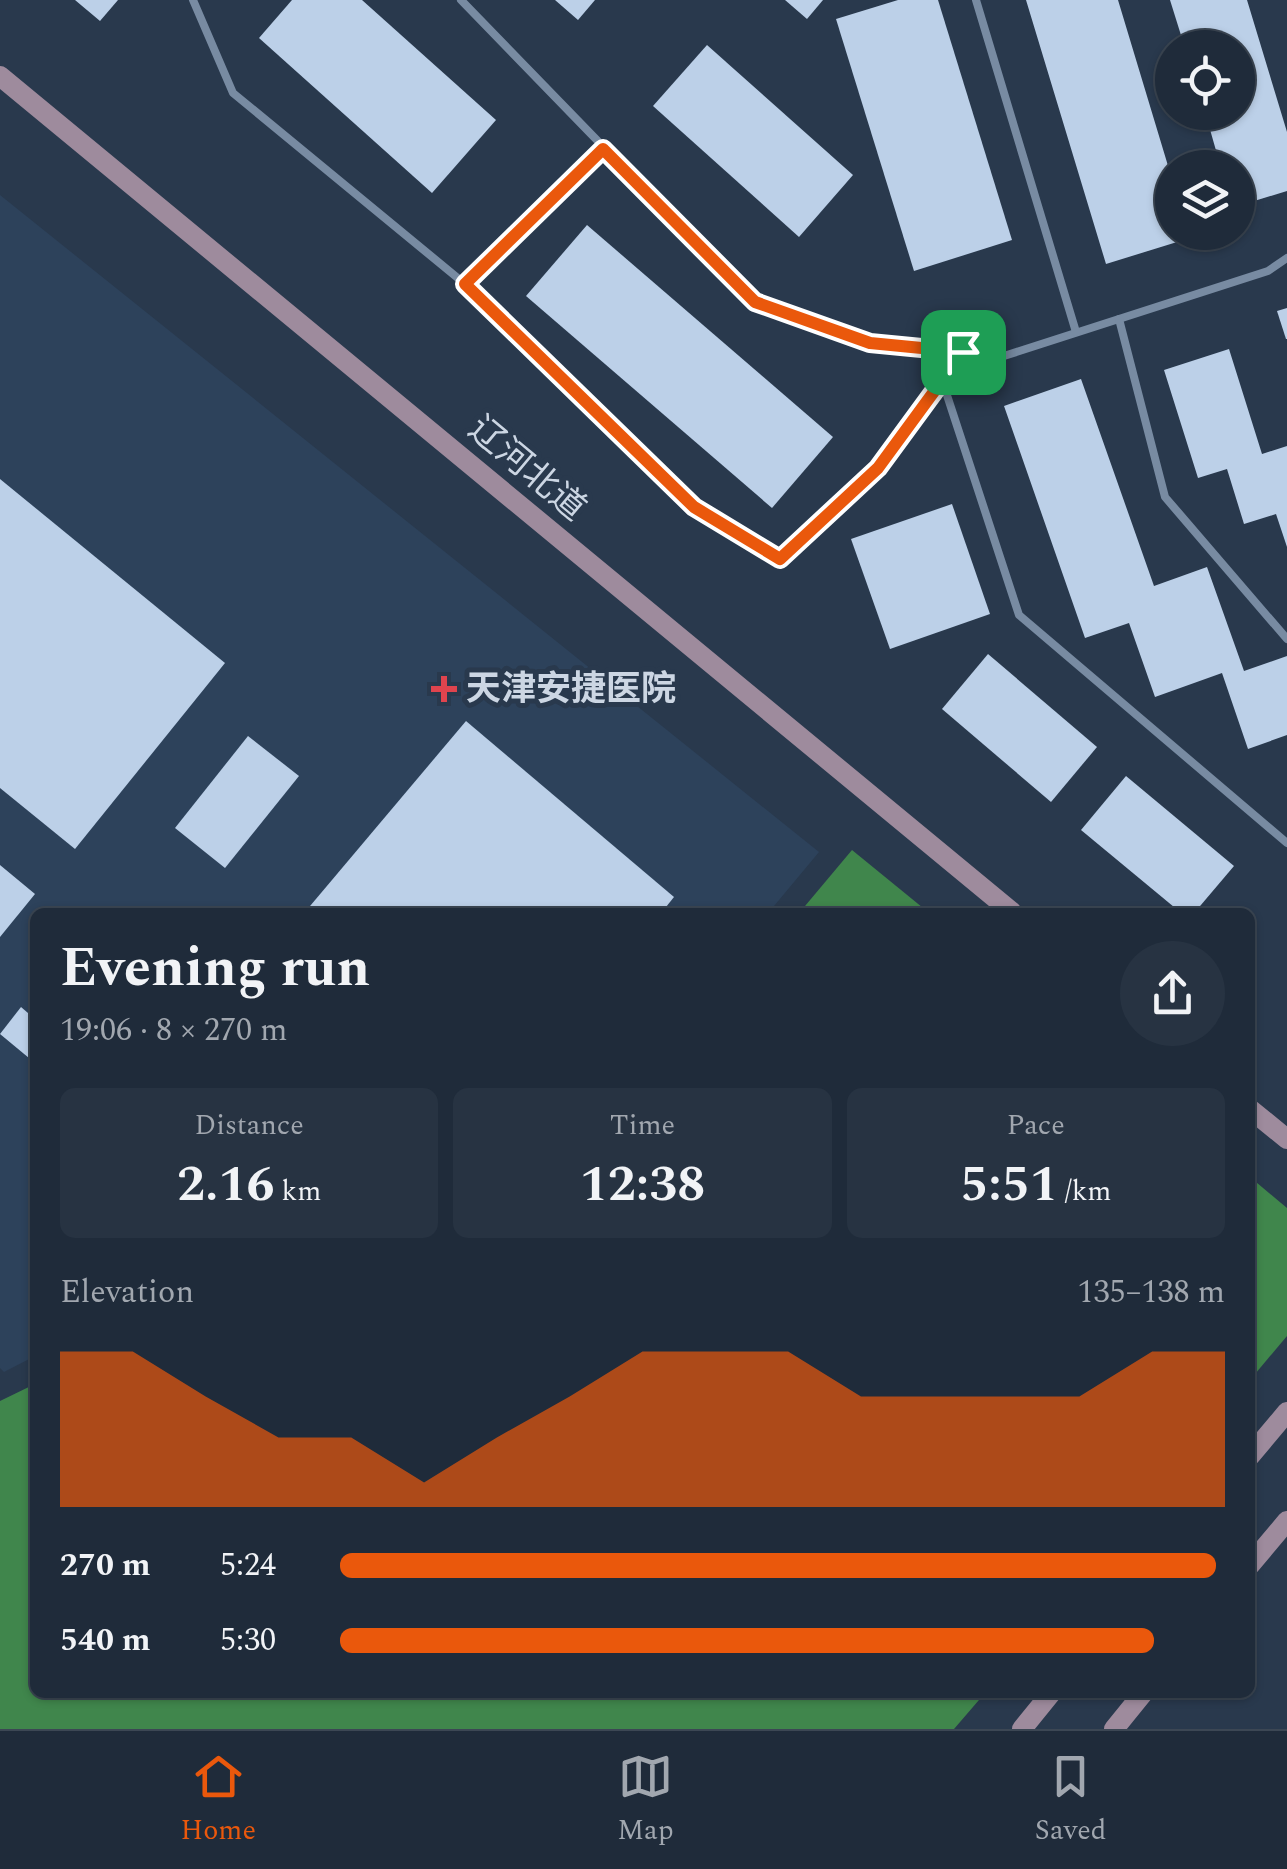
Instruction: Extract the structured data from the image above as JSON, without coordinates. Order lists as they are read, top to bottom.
{
  "streets": {
    "street": ["辽河北道"]
  },
  "places": {
    "health": ["天津安捷医院"]
  },
  "page": {
    "heading": ["Evening run", "19:06 · 8 × 270 m"],
    "stats": [
      ["Distance", "2.16 km"],
      ["Time", "12:38"],
      ["Pace", "5:51 /km"]
    ],
    "chart": ["Elevation", "135–138 m"],
    "list": [
      {
        "name": "270 m",
        "note": "5:24"
      },
      {
        "name": "540 m",
        "note": "5:30"
      }
    ],
    "tabs": ["Home", "Map", "Saved"]
  }
}
